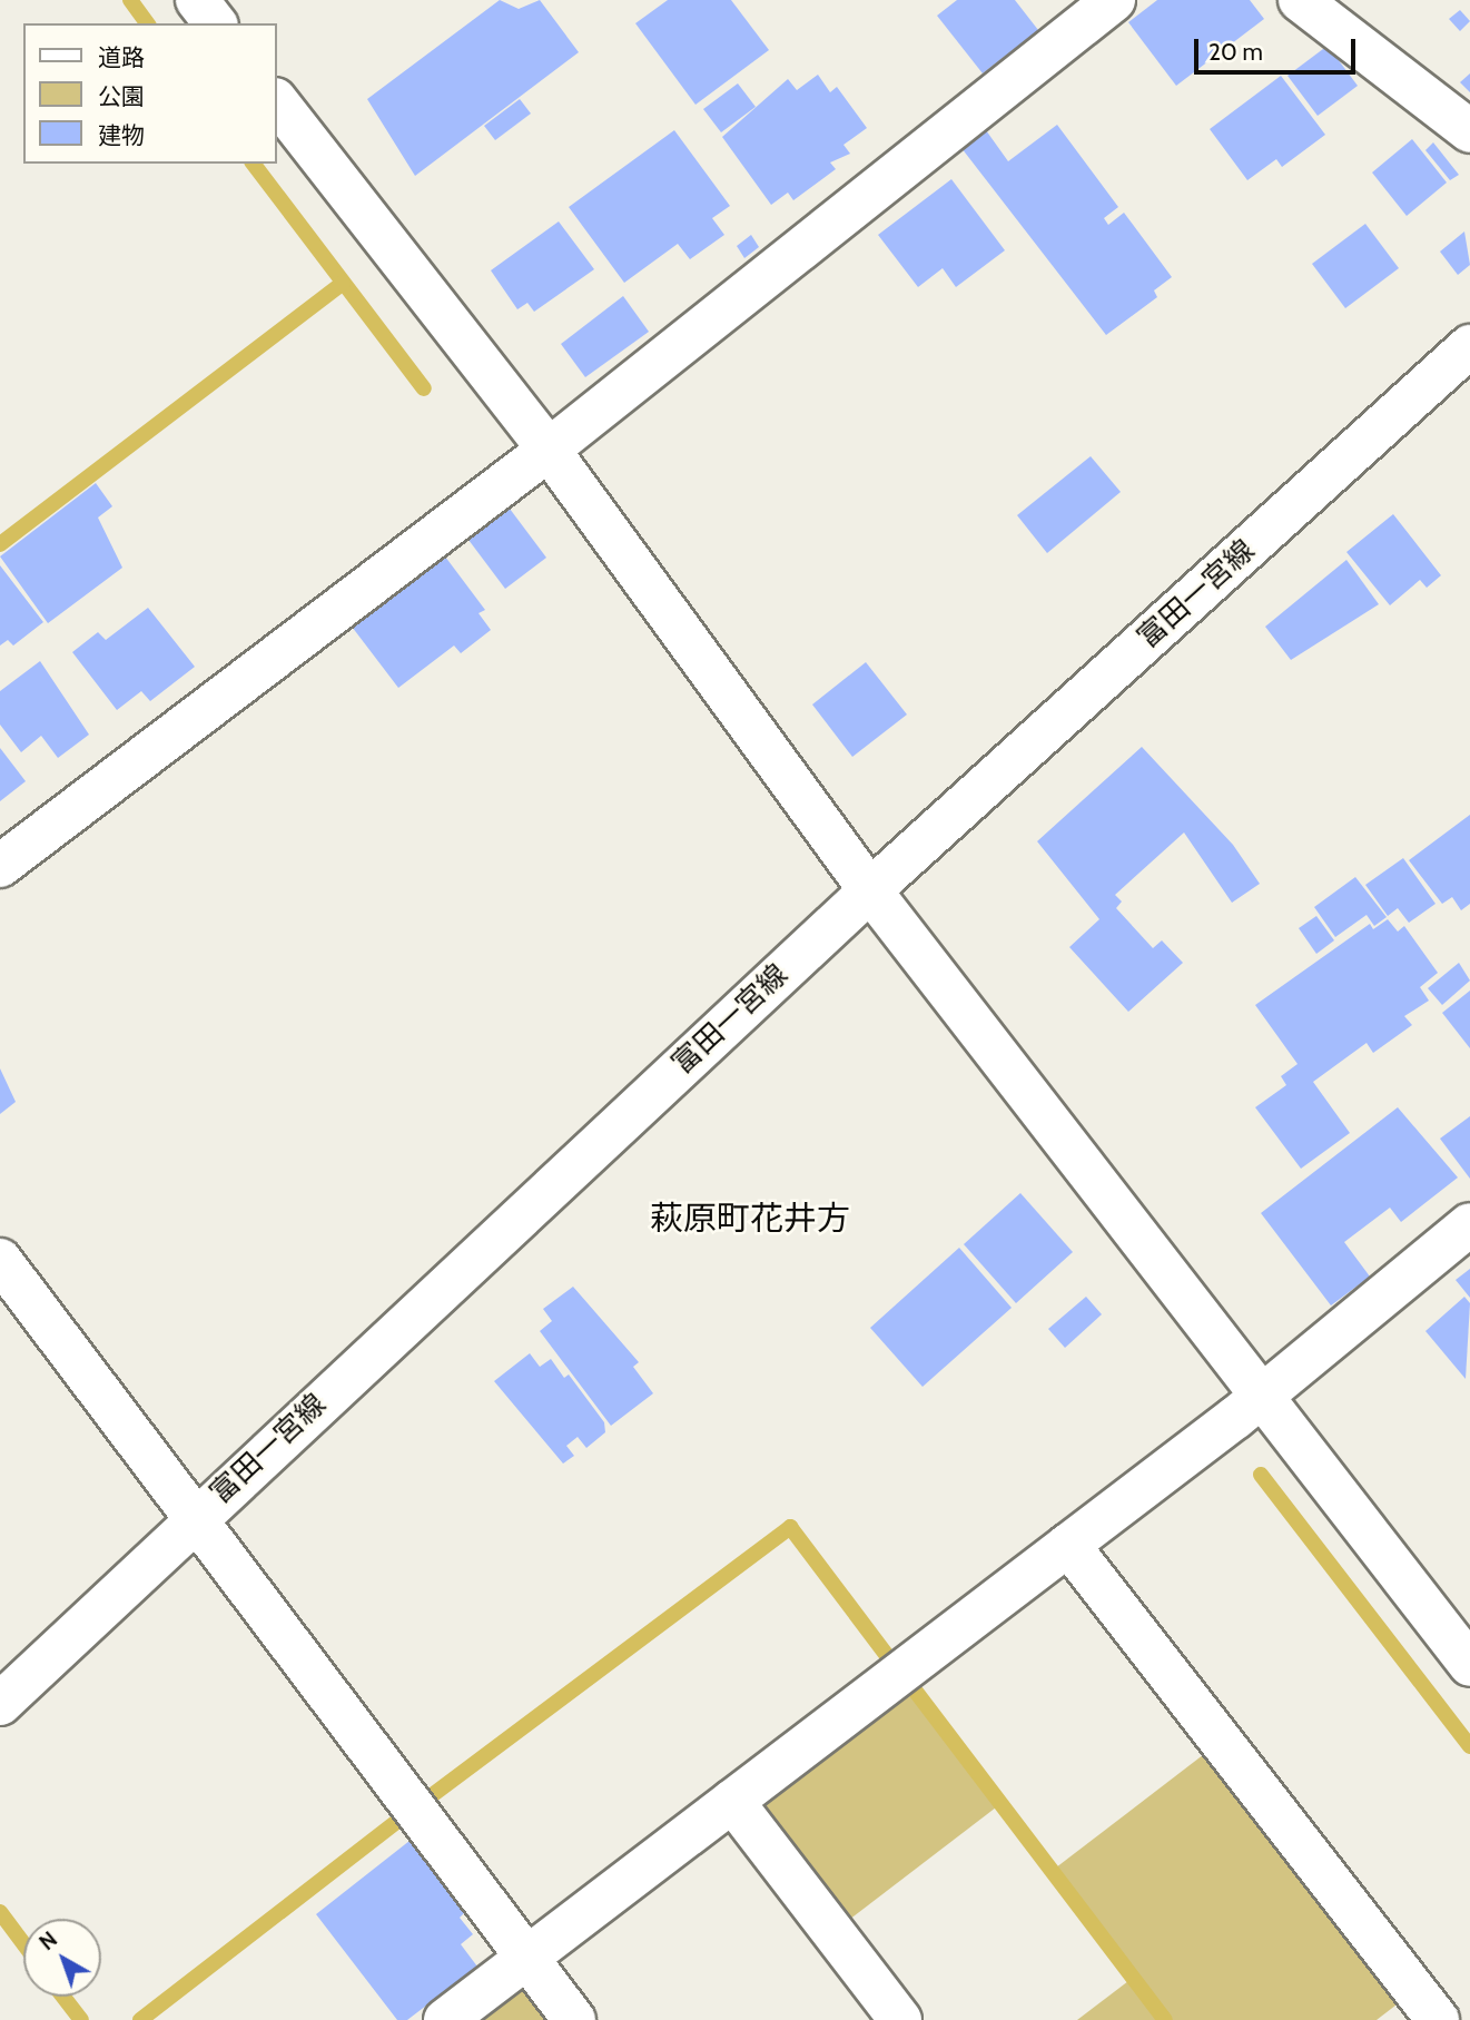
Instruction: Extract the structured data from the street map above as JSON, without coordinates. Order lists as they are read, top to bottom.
{
  "streets": {
    "street": ["富田一宮線"]
  },
  "districts": ["萩原町花井方"],
  "legend": ["道路", "公園", "建物"],
  "scale_bar": "20 m",
  "north": "top left"
}
